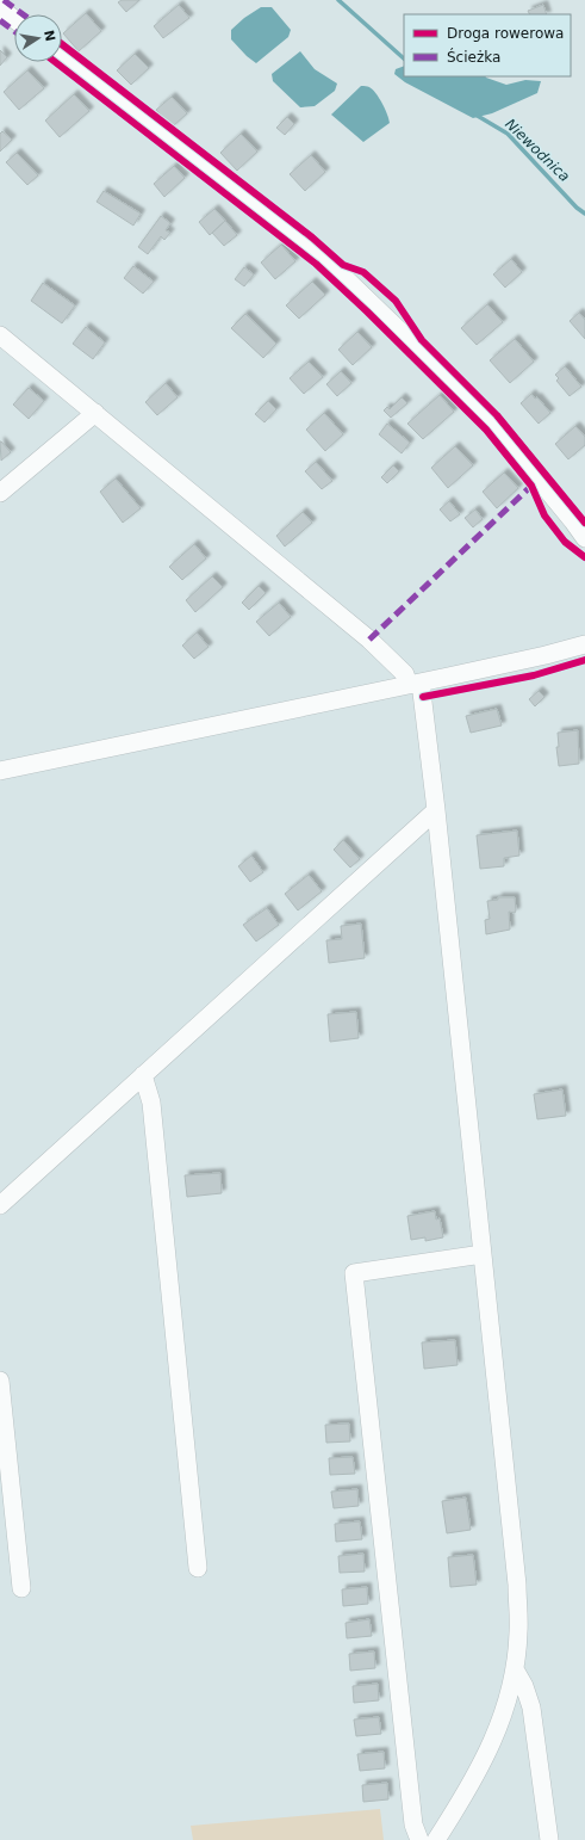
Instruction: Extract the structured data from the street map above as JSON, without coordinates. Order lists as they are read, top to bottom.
{
  "water": ["Niewodnica"],
  "legend": ["Droga rowerowa", "Ścieżka"],
  "north": "right"
}
